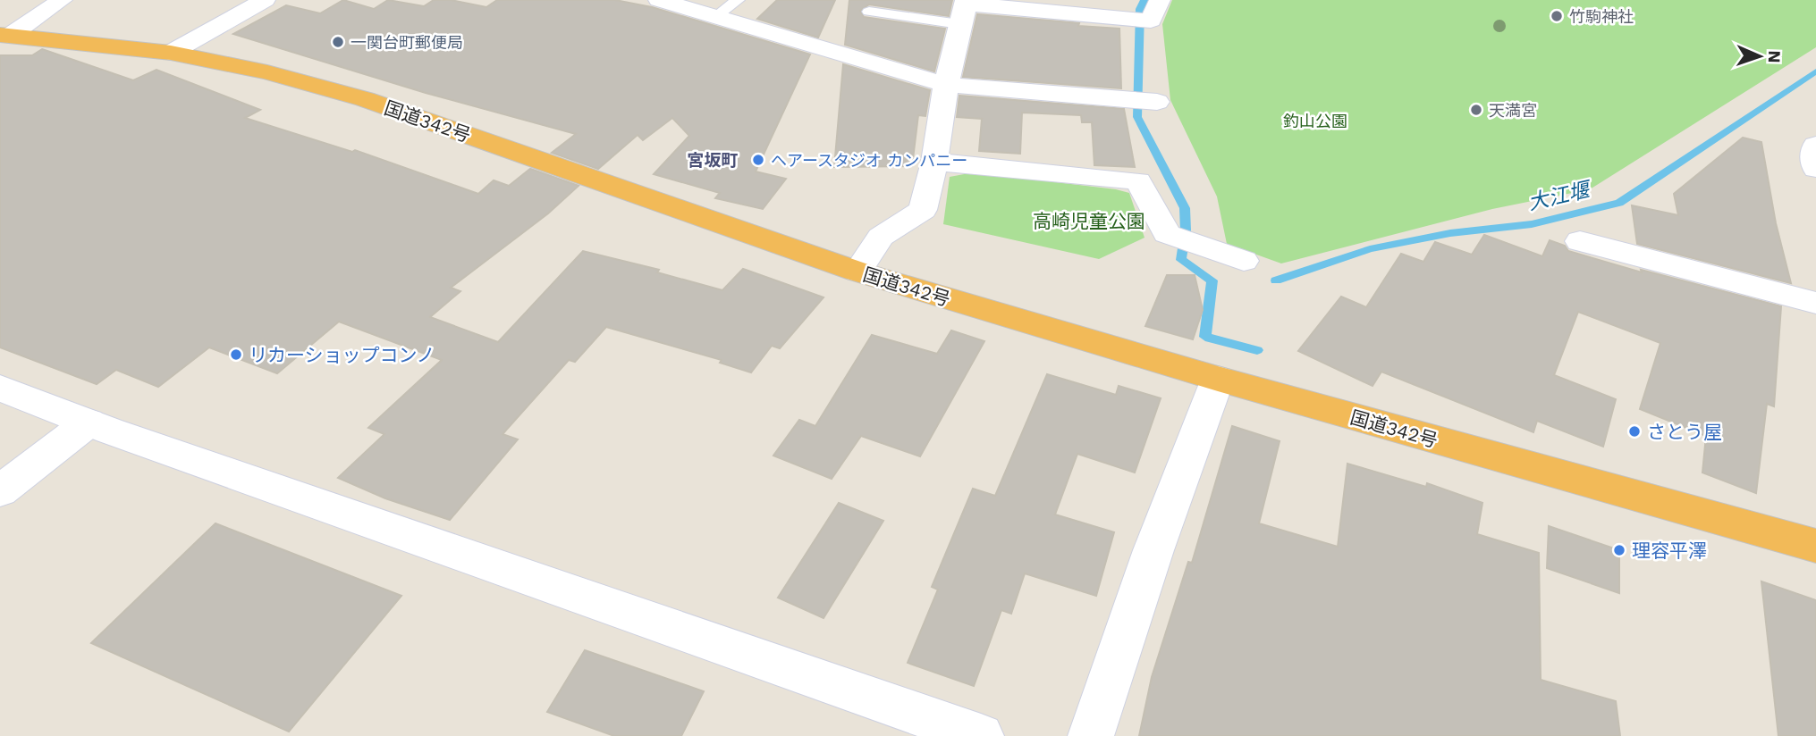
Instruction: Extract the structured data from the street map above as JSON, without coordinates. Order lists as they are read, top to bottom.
{
  "streets": {
    "highway": ["国道342号"]
  },
  "districts": ["宮坂町"],
  "water": ["大江堰"],
  "parks": ["釣山公園", "高崎児童公園"],
  "places": [
    "竹駒神社",
    "一関台町郵便局",
    "天満宮",
    "ヘアースタジオ カンパニー",
    "リカーショップコンノ",
    "さとう屋",
    "理容平澤"
  ],
  "north": "right"
}
